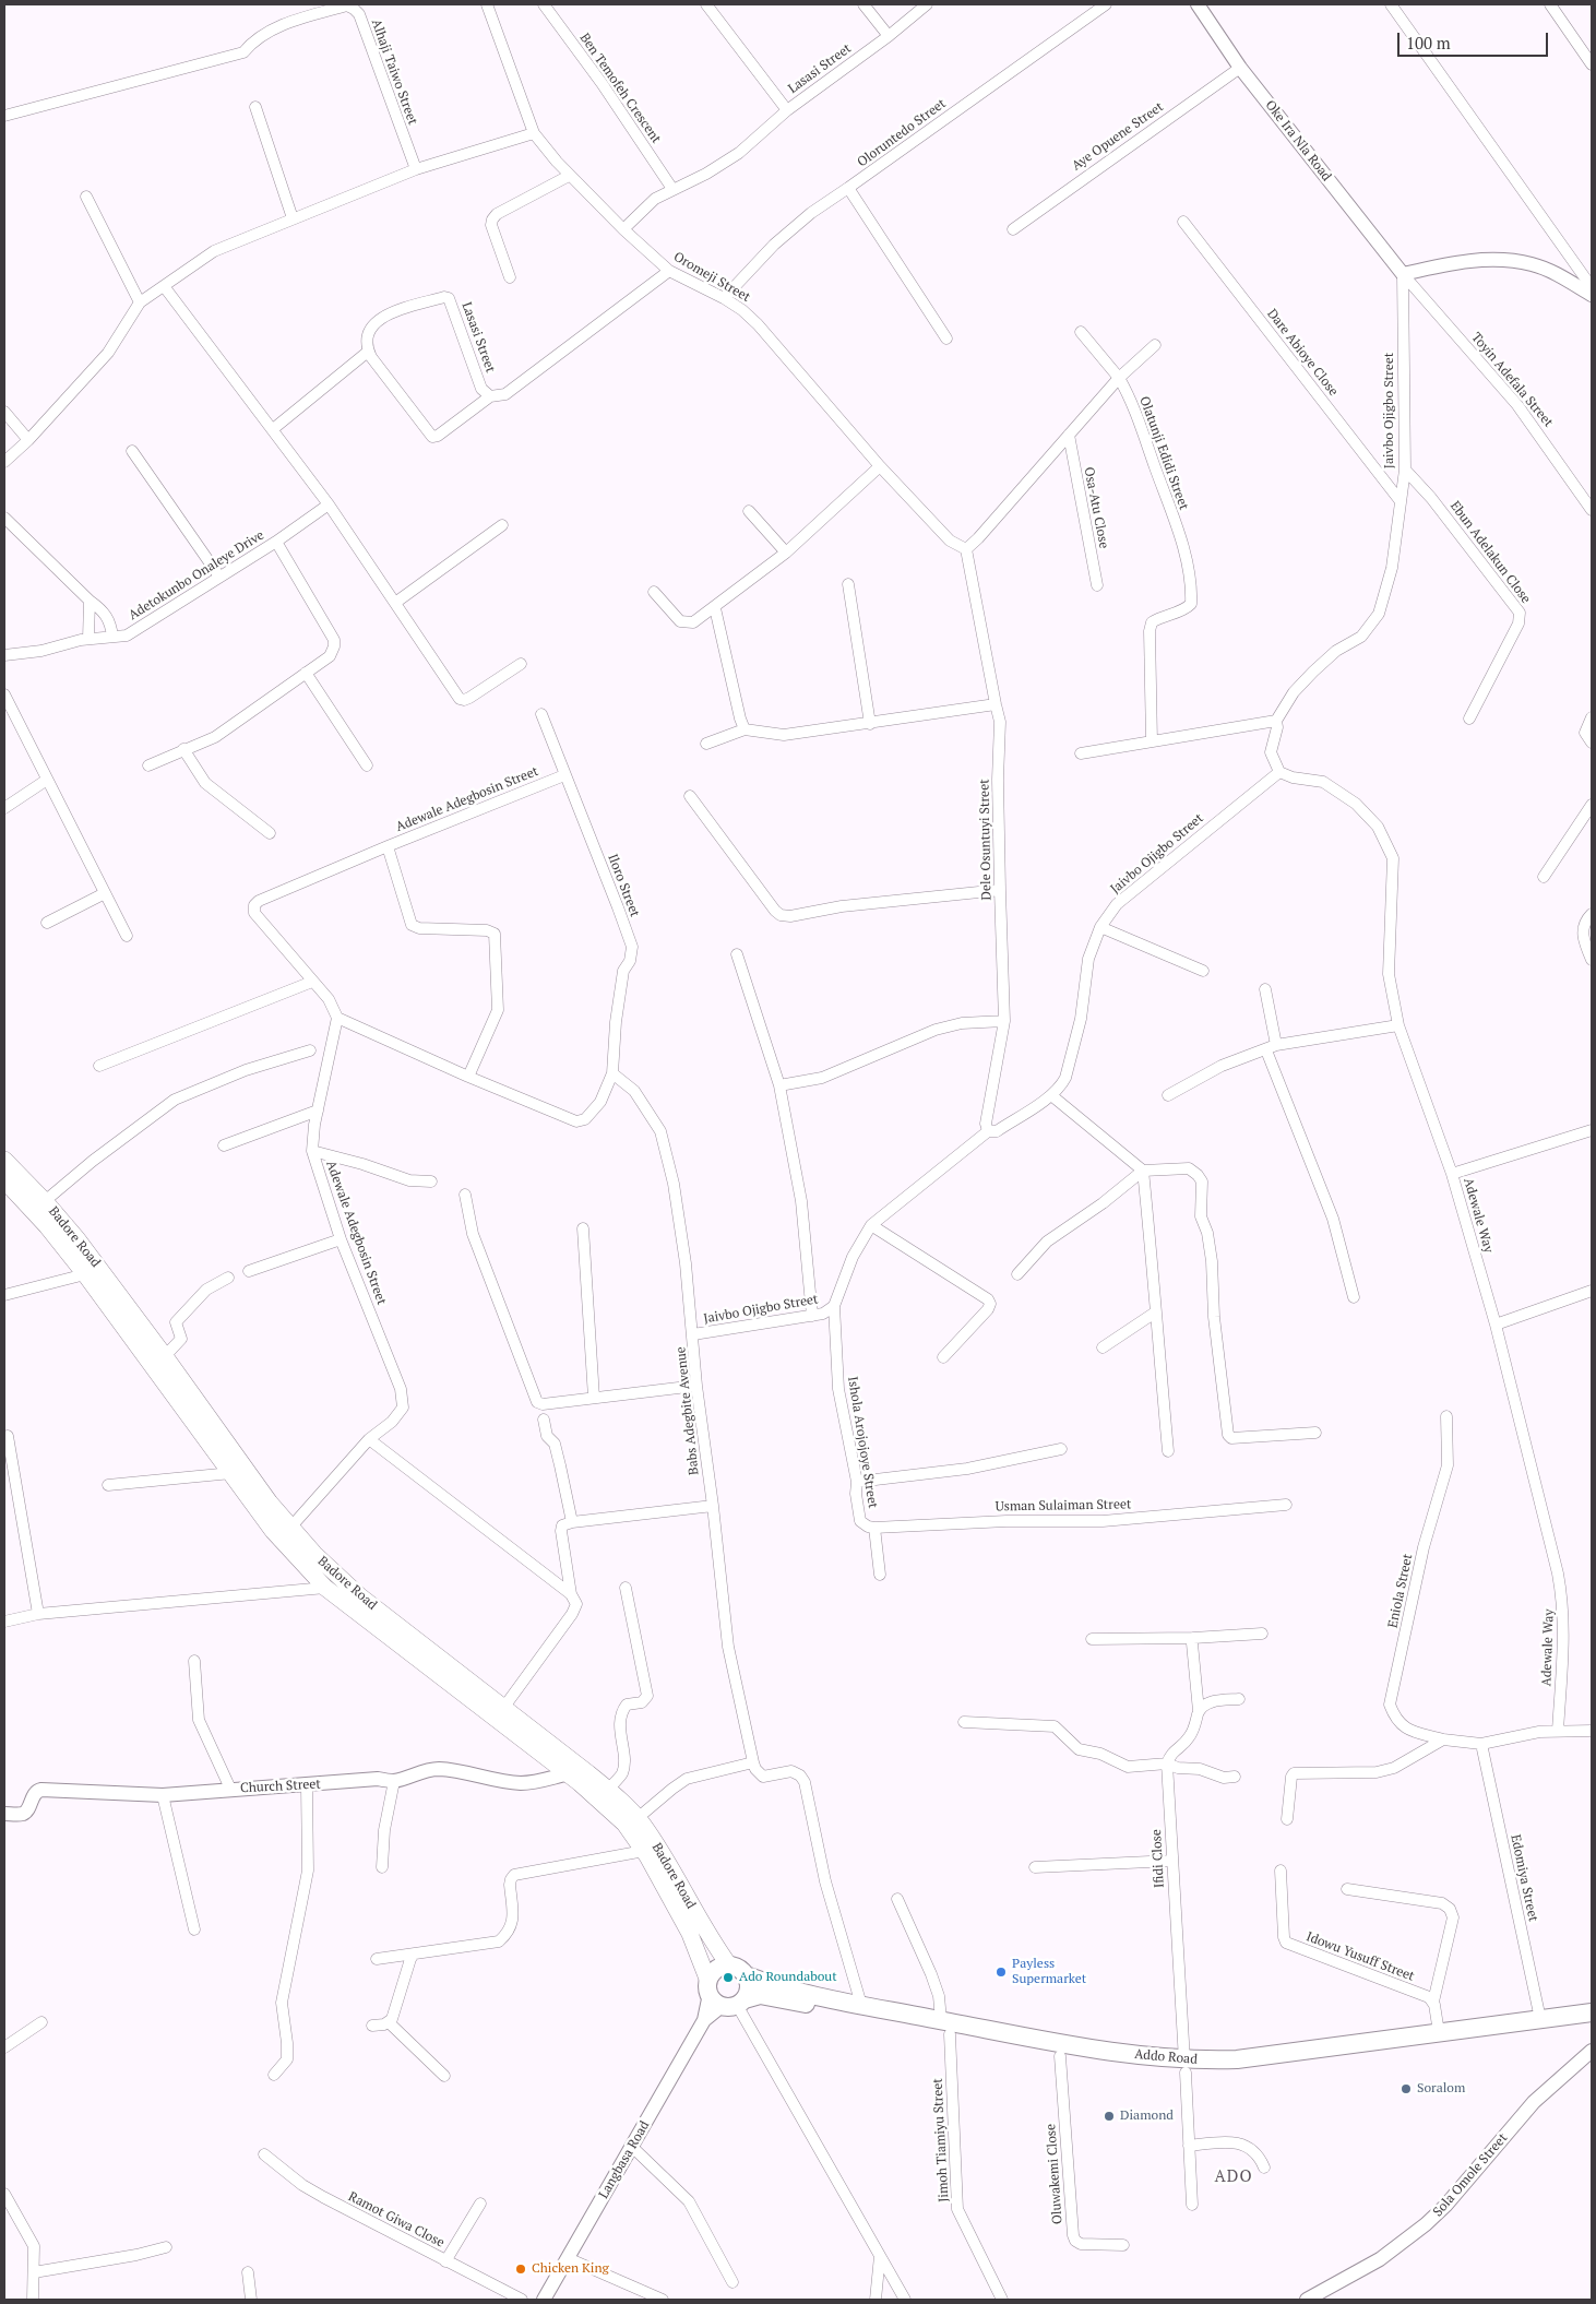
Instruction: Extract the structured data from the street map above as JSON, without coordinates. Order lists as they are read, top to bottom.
{
  "streets": {
    "main road": ["Badore Road", "Addo Road"],
    "street": [
      "Lasasi Street",
      "Alhaji Taiwo Street",
      "Ben Temofeh Crescent",
      "Oloruntedo Street",
      "Aye Opuene Street",
      "Oke Ira Nla Road",
      "Oromeji Street",
      "Dare Abioye Close",
      "Toyin Adefala Street",
      "Jaivbo Ojigbo Street",
      "Olatunji Edidi Street",
      "Osa-Atu Close",
      "Ebun Adelakun Close",
      "Adetokunbo Onaleye Drive",
      "Adewale Adegbosin Street",
      "Dele Osuntuyi Street",
      "Iloro Street",
      "Adewale Way",
      "Babs Adegbite Avenue",
      "Ishola Arojojoye Street",
      "Usman Sulaiman Street",
      "Eniola Street",
      "Church Street",
      "Ifidi Close",
      "Edomiya Street",
      "Idowu Yusuff Street",
      "Jimoh Tiamiyu Street",
      "Langbasa Road",
      "Oluwakemi Close",
      "Sola Omole Street",
      "Ramot Giwa Close"
    ]
  },
  "crossings": [
    ["Lasasi Street", "Ben Temofeh Crescent"],
    ["Lasasi Street", "Oromeji Street"],
    ["Oloruntedo Street", "Oromeji Street"],
    ["Aye Opuene Street", "Oke Ira Nla Road"],
    ["Oke Ira Nla Road", "Toyin Adefala Street"],
    ["Oke Ira Nla Road", "Jaivbo Ojigbo Street"],
    ["Oromeji Street", "Dele Osuntuyi Street"],
    ["Dare Abioye Close", "Jaivbo Ojigbo Street"],
    ["Toyin Adefala Street", "Jaivbo Ojigbo Street"],
    ["Jaivbo Ojigbo Street", "Ebun Adelakun Close"],
    ["Jaivbo Ojigbo Street", "Dele Osuntuyi Street"],
    ["Jaivbo Ojigbo Street", "Adewale Way"],
    ["Jaivbo Ojigbo Street", "Babs Adegbite Avenue"],
    ["Jaivbo Ojigbo Street", "Ishola Arojojoye Street"],
    ["Adewale Adegbosin Street", "Iloro Street"],
    ["Adewale Adegbosin Street", "Badore Road"],
    ["Iloro Street", "Babs Adegbite Avenue"],
    ["Badore Road", "Church Street"],
    ["Badore Road", "Addo Road"],
    ["Badore Road", "Langbasa Road"],
    ["Ishola Arojojoye Street", "Usman Sulaiman Street"],
    ["Ifidi Close", "Addo Road"],
    ["Edomiya Street", "Addo Road"],
    ["Addo Road", "Jimoh Tiamiyu Street"],
    ["Addo Road", "Langbasa Road"],
    ["Addo Road", "Oluwakemi Close"]
  ],
  "districts": ["ADO"],
  "places": [
    "Payless Supermarket",
    "Ado Roundabout",
    "Soralom",
    "Diamond",
    "Chicken King"
  ],
  "scale_bar": "100 m"
}
